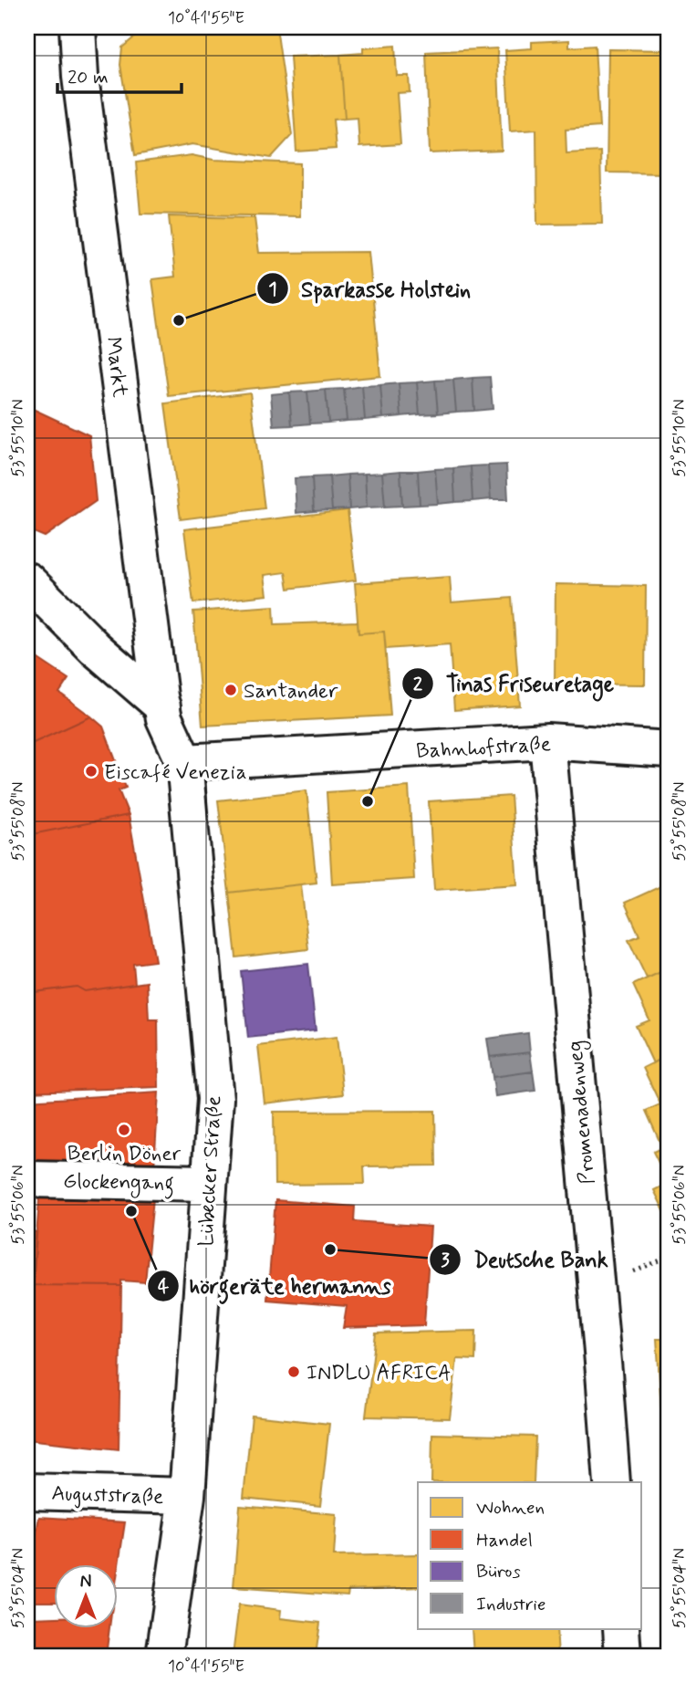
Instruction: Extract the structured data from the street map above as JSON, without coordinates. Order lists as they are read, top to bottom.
{
  "streets": {
    "street": [
      "Markt",
      "Bahnhofstraße",
      "Promenadenweg",
      "Lübecker Straße",
      "Glockengang",
      "Auguststraße"
    ]
  },
  "crossings": [
    ["Markt", "Bahnhofstraße"],
    ["Markt", "Lübecker Straße"],
    ["Bahnhofstraße", "Promenadenweg"],
    ["Bahnhofstraße", "Lübecker Straße"],
    ["Lübecker Straße", "Glockengang"],
    ["Lübecker Straße", "Auguststraße"]
  ],
  "places": [
    "Sparkasse Holstein",
    "Santander",
    "Eiscafé Venezia",
    "Tinas Friseuretage",
    "Berlin Döner",
    "hörgeräte hermanns",
    "Deutsche Bank",
    "INDLU AFRICA"
  ],
  "legend": [
    "Wohnen",
    "Handel",
    "Büros",
    "Industrie"
  ],
  "scale_bar": "20 m",
  "north": "top",
  "coordinates": [
    "10°41'55\"E",
    "53°55'10\"N",
    "53°55'08\"N",
    "53°55'06\"N",
    "53°55'04\"N"
  ]
}
